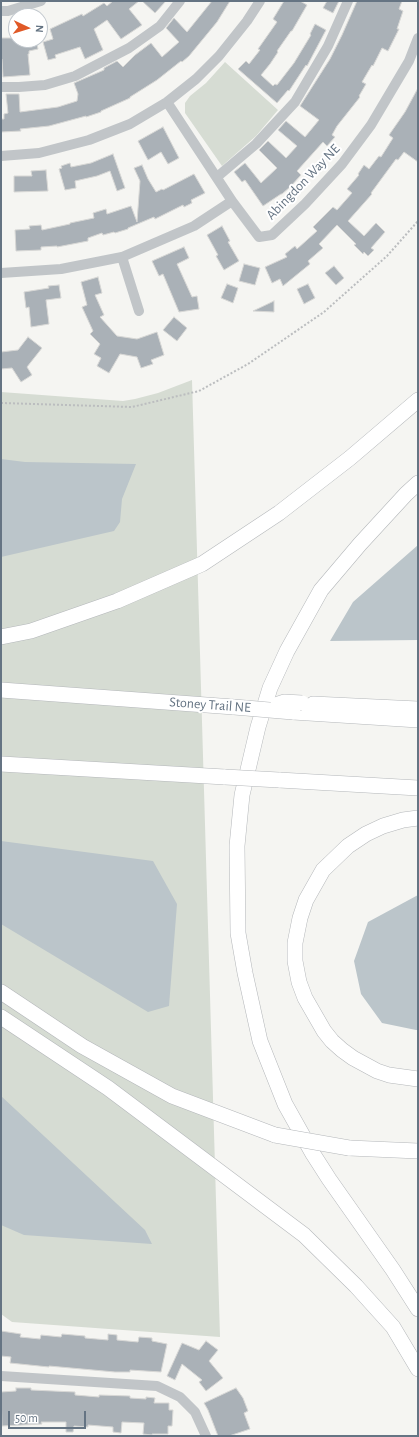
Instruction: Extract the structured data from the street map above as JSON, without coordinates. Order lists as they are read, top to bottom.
{
  "streets": {
    "highway": ["Stoney Trail NE"],
    "street": ["Abingdon Way NE"]
  },
  "scale_bar": "50 m",
  "north": "right"
}
